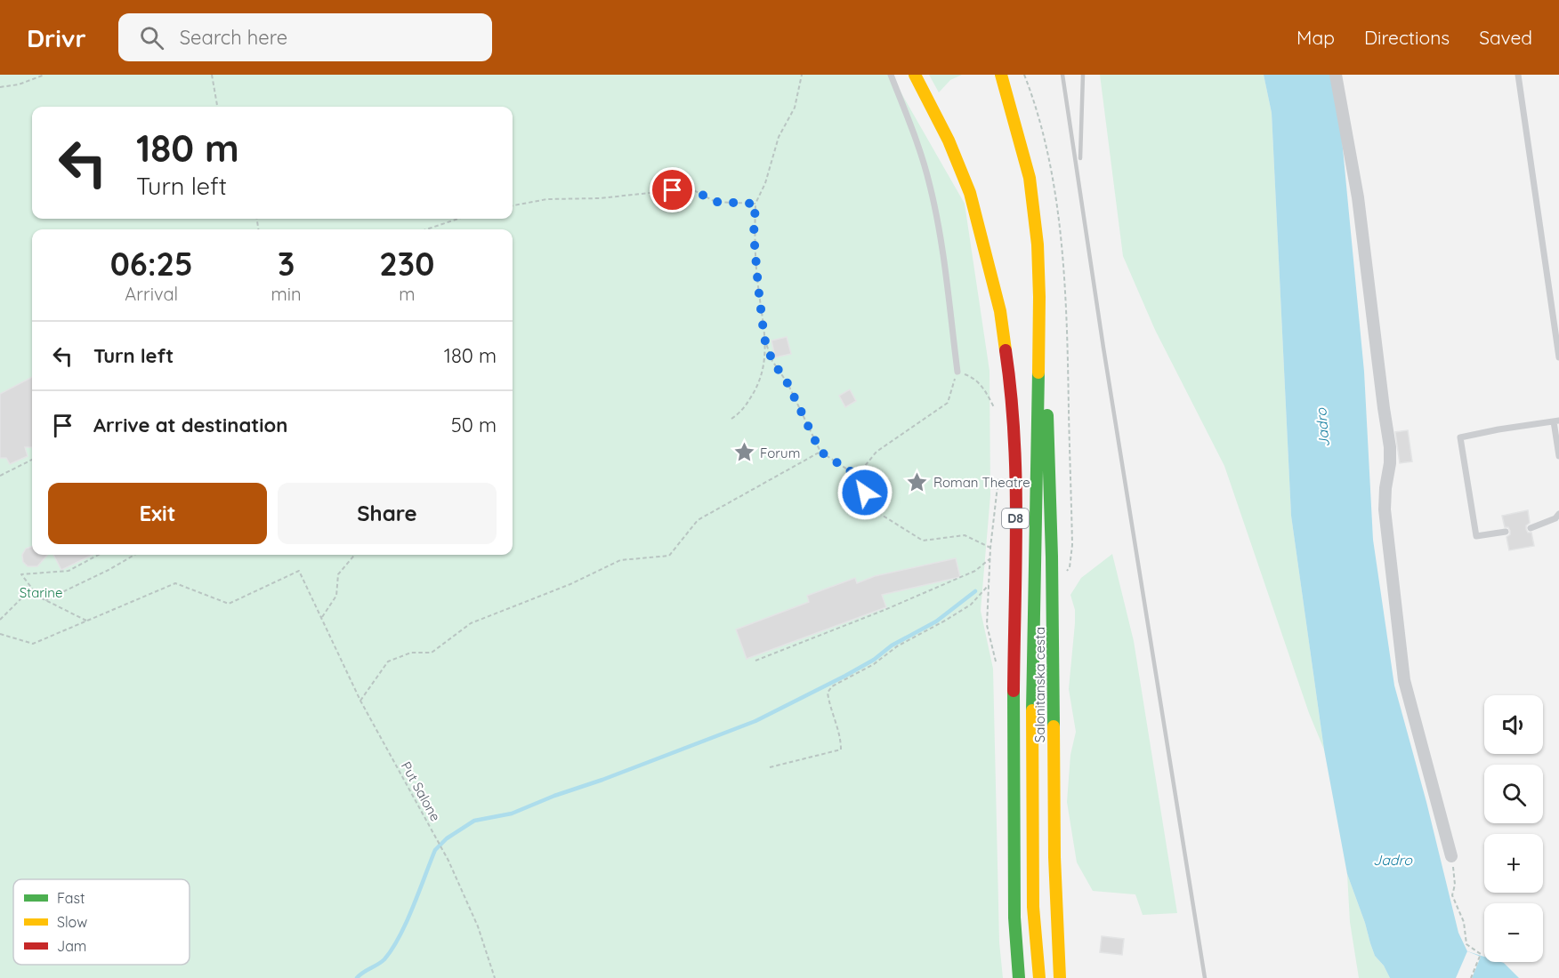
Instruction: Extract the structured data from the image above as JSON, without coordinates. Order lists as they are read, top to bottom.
{
  "streets": {
    "main road": ["D8", "Salonitanska cesta"],
    "path": ["Put Salone"]
  },
  "crossings": [
    ["D8", "Salonitanska cesta"]
  ],
  "water": ["Jadro"],
  "parks": ["Starine"],
  "places": {
    "place": ["Forum", "Roman Theatre"]
  },
  "legend": ["Fast", "Slow", "Jam"],
  "page": {
    "header": "Drivr",
    "search": "Search here",
    "nav": ["Map", "Directions", "Saved"],
    "turn": ["180 m", "Turn left"],
    "eta": [
      "06:25",
      "Arrival",
      "3",
      "min",
      "230",
      "m"
    ],
    "list": [
      {
        "name": "Turn left",
        "value": "180 m"
      },
      {
        "name": "Arrive at destination",
        "value": "50 m"
      }
    ],
    "buttons": ["Exit", "Share"],
    "map_buttons": ["+", "−"]
  }
}
